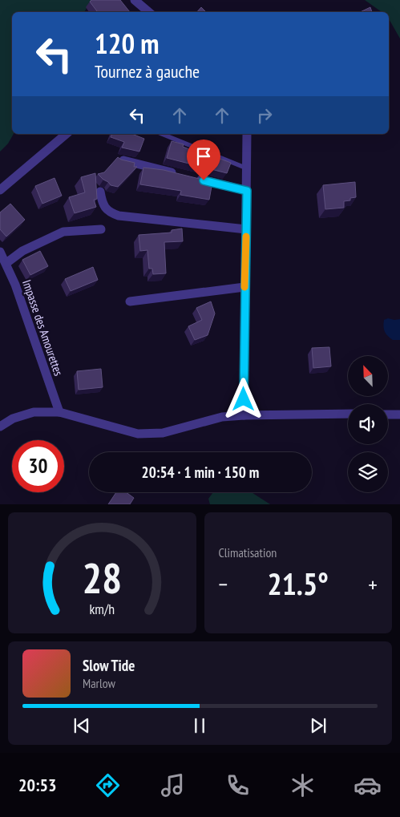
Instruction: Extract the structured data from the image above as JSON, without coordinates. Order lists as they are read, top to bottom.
{
  "streets": {
    "street": ["Impasse des Amourettes"]
  },
  "north": "top left",
  "page": {
    "turn": ["120 m", "Tournez à gauche"],
    "limit": "30",
    "trip": "20:54 · 1 min · 150 m",
    "tile": "Climatisation",
    "heat": ["−", "21.5°", "+"],
    "song": ["Slow Tide", "Marlow"],
    "tabs": "20:53",
    "gauge": ["28", "km/h"]
  }
}
